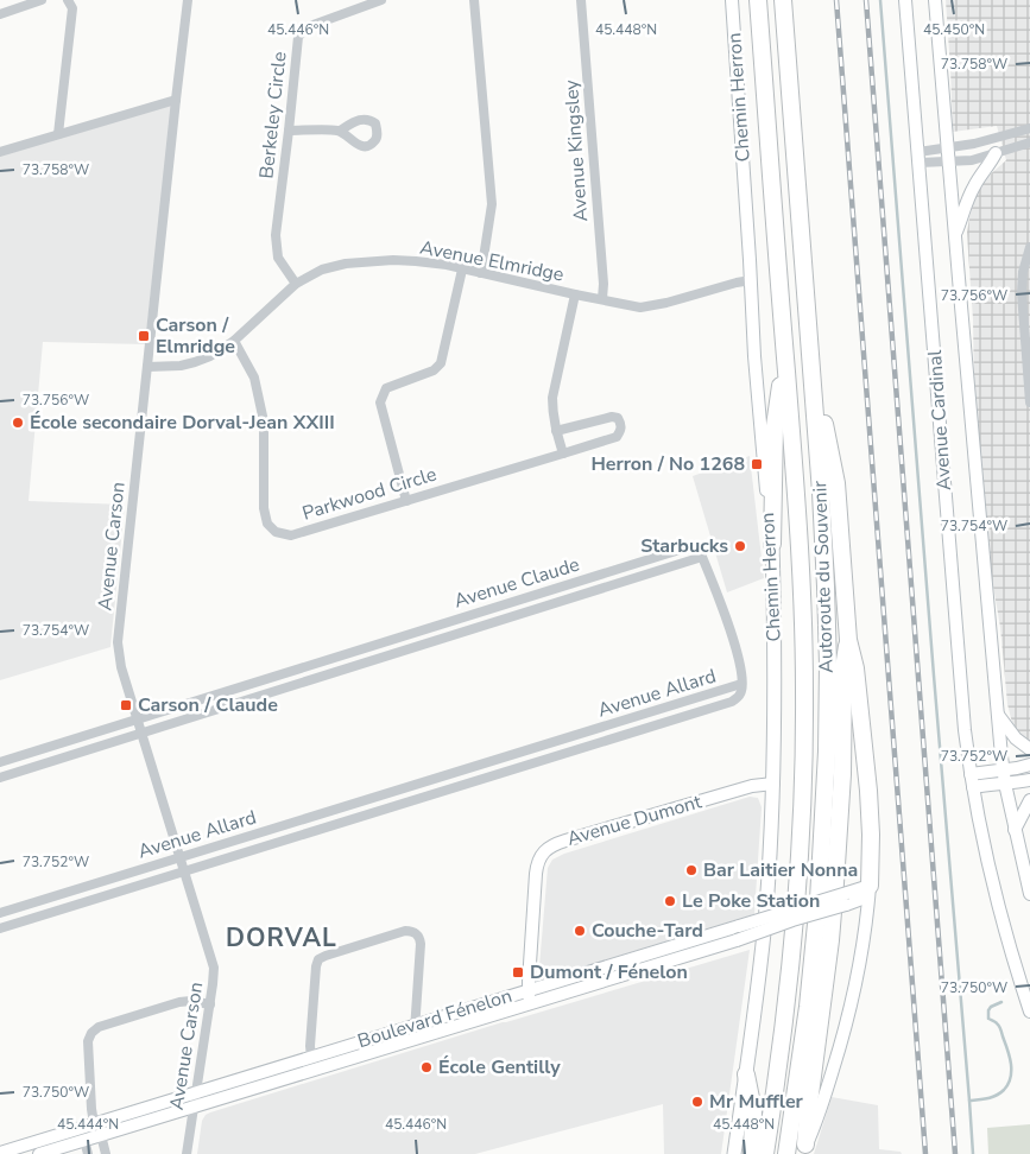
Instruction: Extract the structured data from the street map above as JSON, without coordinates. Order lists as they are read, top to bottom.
{
  "streets": {
    "highway": ["Autoroute du Souvenir"],
    "main road": [
      "Chemin Herron",
      "Avenue Cardinal",
      "Avenue Dumont",
      "Boulevard Fénelon"
    ],
    "street": [
      "Berkeley Circle",
      "Avenue Kingsley",
      "Avenue Elmridge",
      "Parkwood Circle",
      "Avenue Carson",
      "Avenue Claude",
      "Avenue Allard"
    ]
  },
  "crossings": [
    ["Chemin Herron", "Avenue Elmridge"],
    ["Chemin Herron", "Avenue Dumont"],
    ["Berkeley Circle", "Avenue Elmridge"],
    ["Avenue Kingsley", "Avenue Elmridge"],
    ["Avenue Elmridge", "Parkwood Circle"],
    ["Avenue Elmridge", "Avenue Carson"],
    ["Avenue Carson", "Avenue Claude"],
    ["Avenue Carson", "Avenue Allard"],
    ["Avenue Carson", "Boulevard Fénelon"],
    ["Avenue Dumont", "Boulevard Fénelon"]
  ],
  "districts": ["DORVAL"],
  "places": {
    "transit": [
      "Carson / Elmridge",
      "Herron / No 1268",
      "Carson / Claude",
      "Dumont / Fénelon"
    ],
    "other": [
      "École secondaire Dorval-Jean XXIII",
      "Starbucks",
      "Bar Laitier Nonna",
      "Le Poke Station",
      "Couche-Tard",
      "École Gentilly",
      "Mr Muffler"
    ]
  },
  "coordinates": [
    "45.446°N",
    "45.448°N",
    "45.450°N",
    "73.758°W",
    "73.756°W",
    "73.754°W",
    "73.752°W",
    "73.750°W",
    "45.444°N"
  ]
}
